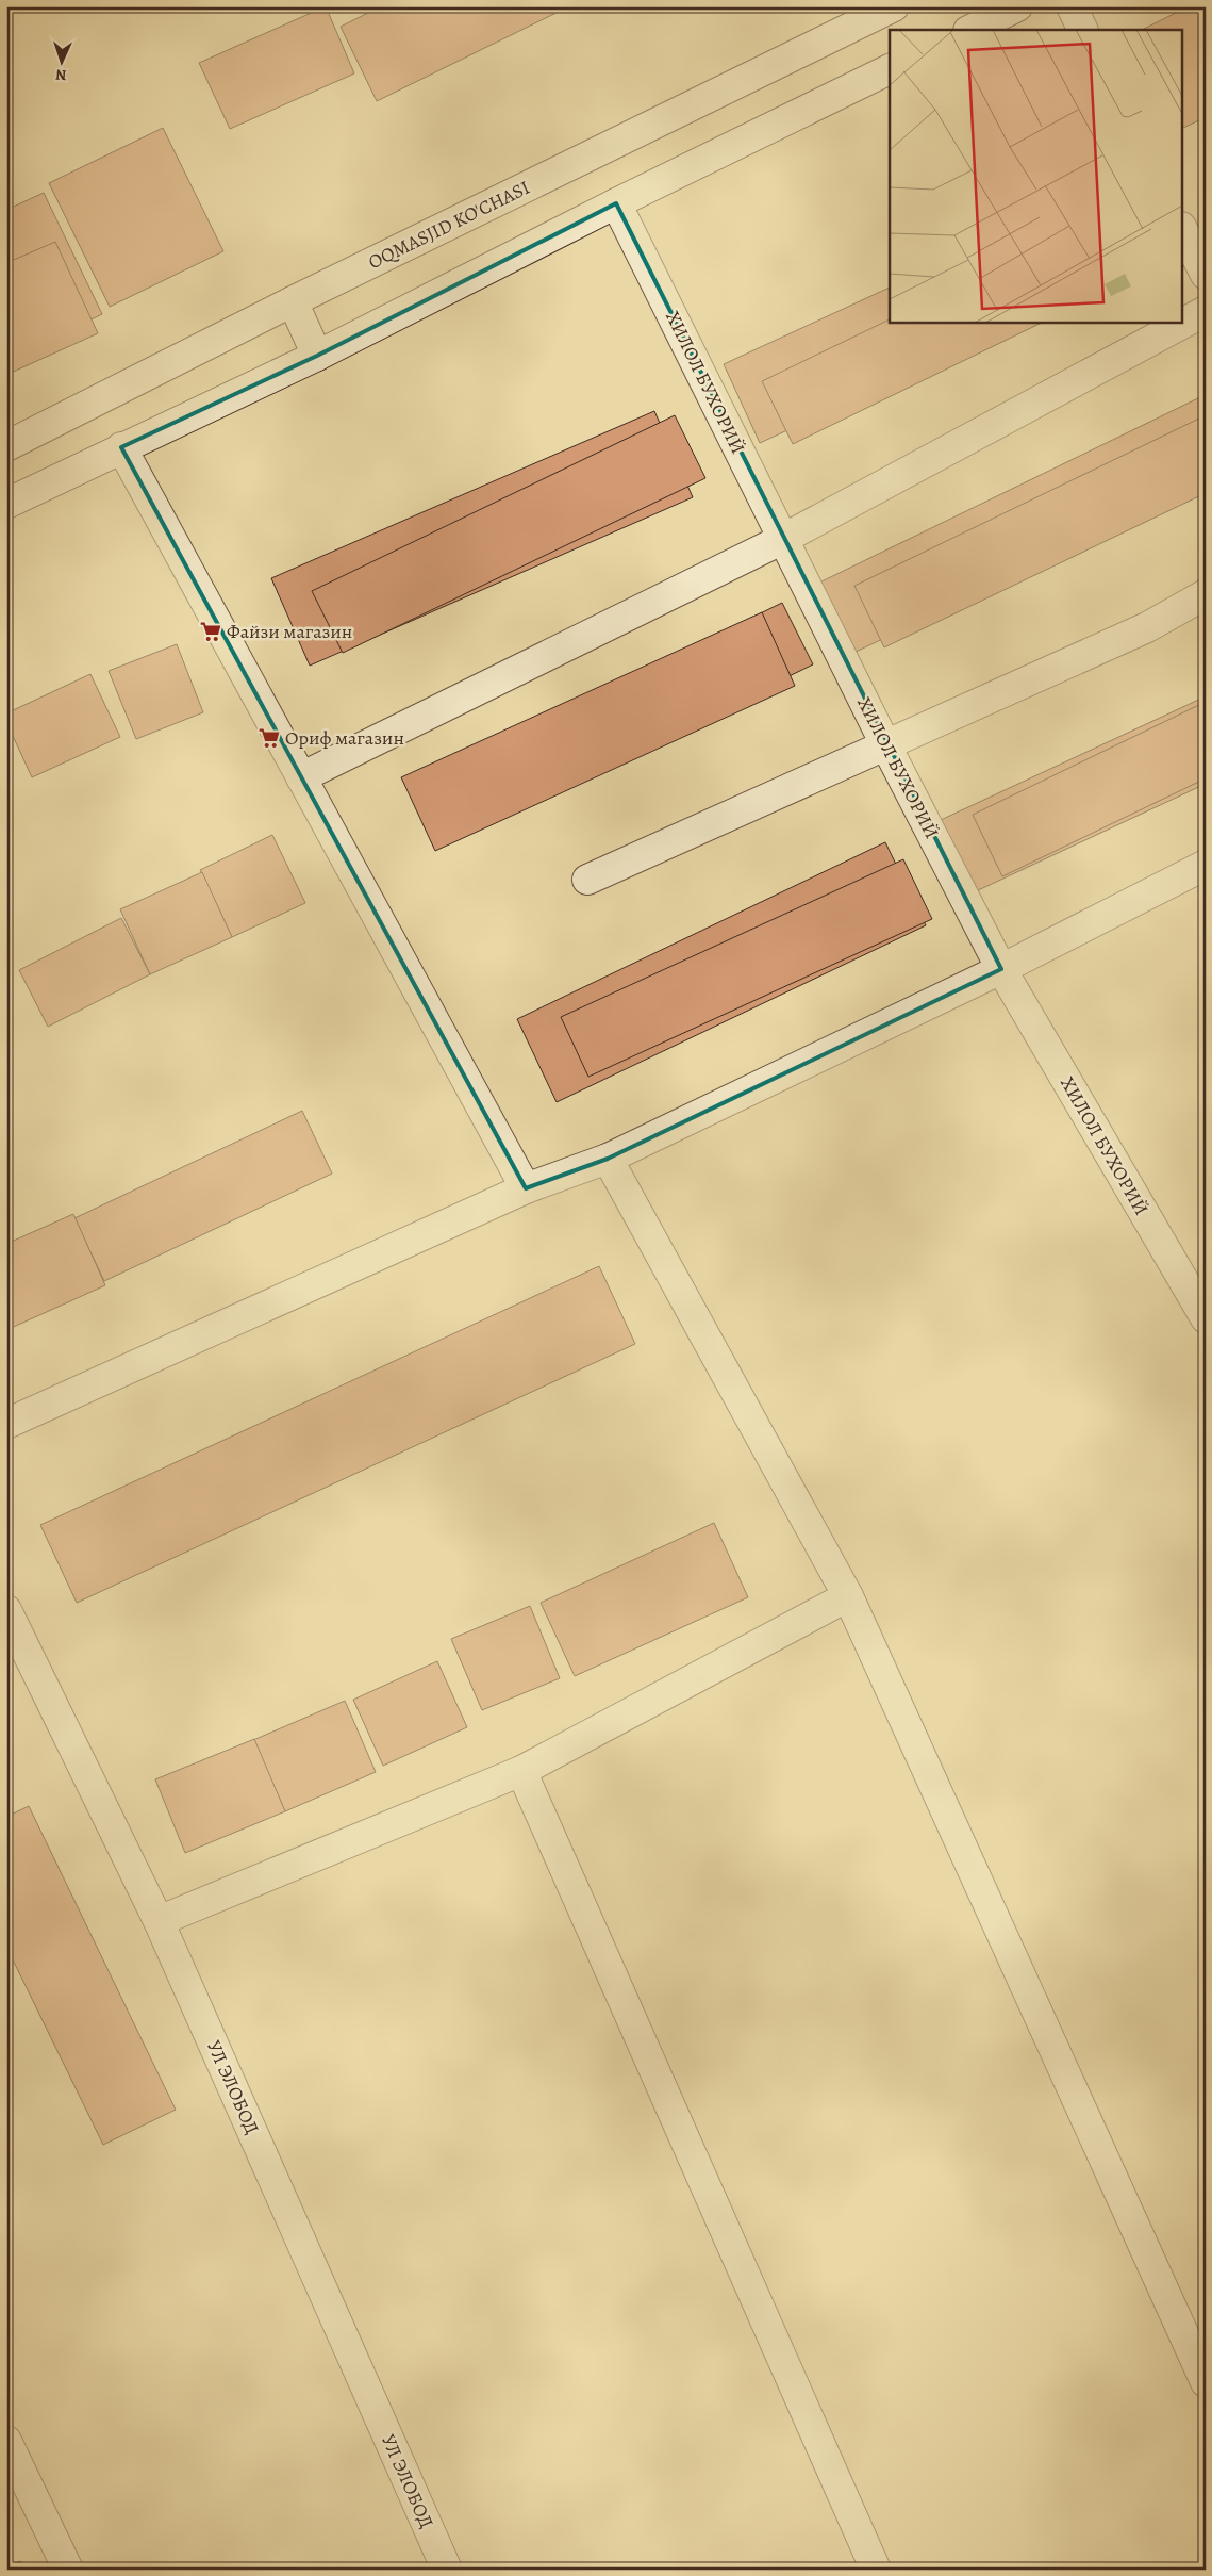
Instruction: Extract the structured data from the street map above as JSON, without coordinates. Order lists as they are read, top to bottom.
{
  "streets": {
    "street": ["OQMASJID KO'CHASI", "ХИЛОЛ БУХОРИЙ", "УЛ ЭЛОБОД"]
  },
  "places": {
    "supermarket": ["Файзи магазин", "Ориф магазин"]
  },
  "north": "bottom"
}
